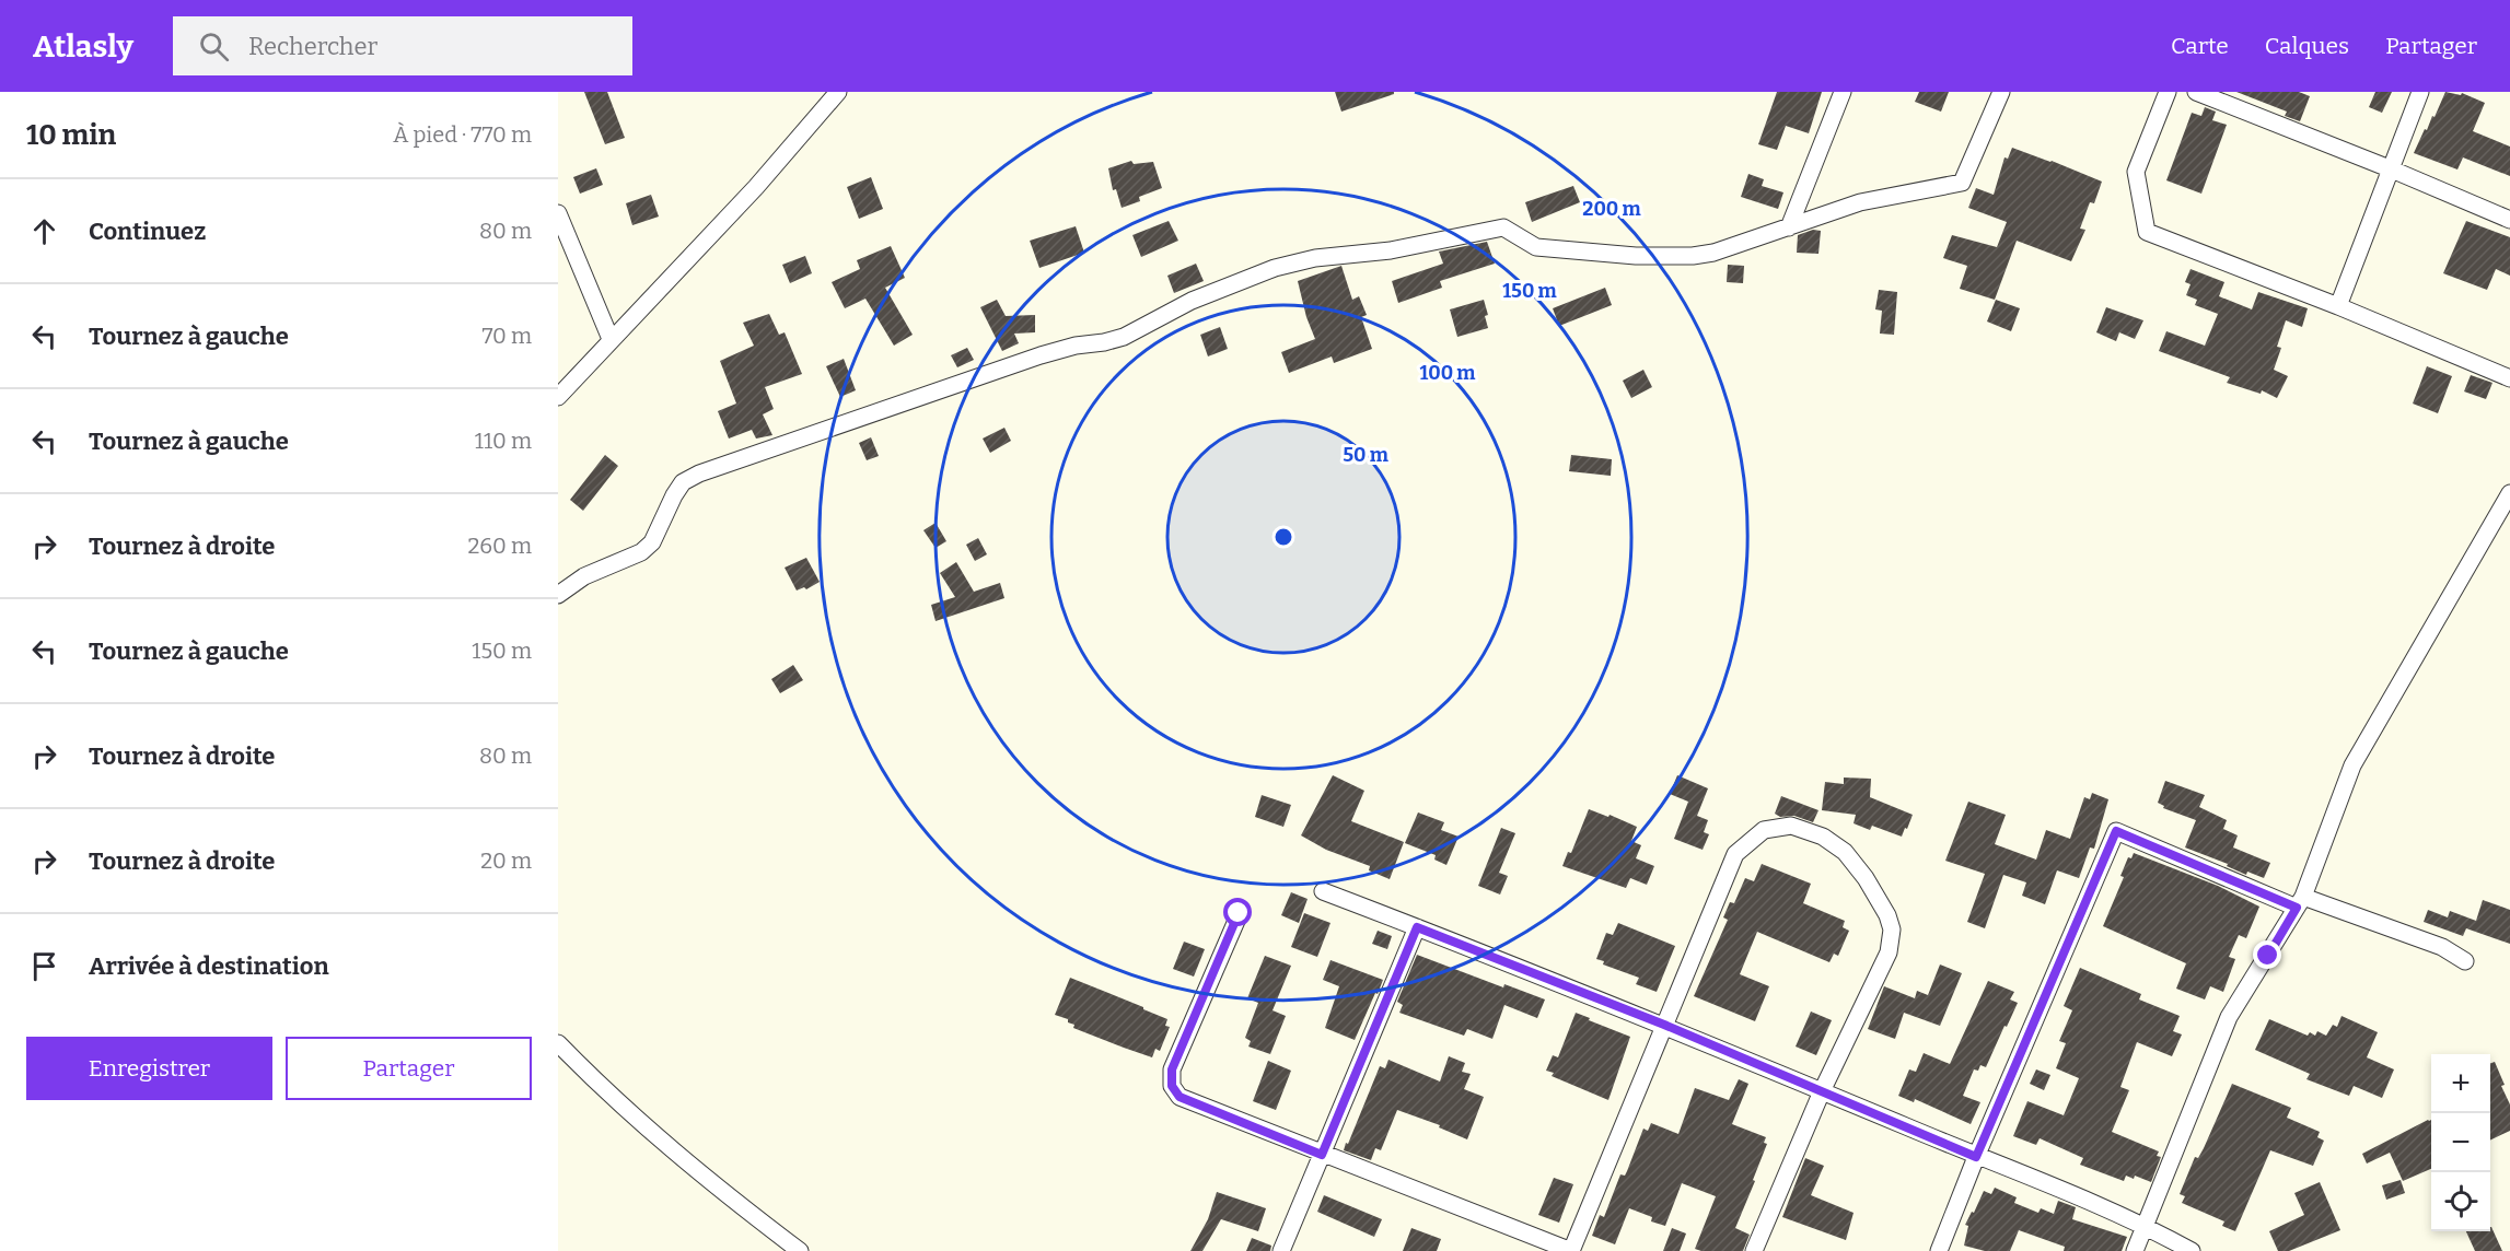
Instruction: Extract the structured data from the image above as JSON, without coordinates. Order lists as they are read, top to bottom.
{
  "page": {
    "header": "Atlasly",
    "search": "Rechercher",
    "nav": ["Carte", "Calques", "Partager"],
    "heading": ["10 min", "À pied · 770 m"],
    "list": [
      ["Continuez", "80 m"],
      ["Tournez à gauche", "70 m"],
      ["Tournez à gauche", "110 m"],
      ["Tournez à droite", "260 m"],
      ["Tournez à gauche", "150 m"],
      ["Tournez à droite", "80 m"],
      ["Tournez à droite", "20 m"],
      "Arrivée à destination"
    ],
    "buttons": ["Enregistrer", "Partager"],
    "map_buttons": ["+", "−"]
  },
  "rings": [
    "200 m",
    "150 m",
    "100 m",
    "50 m"
  ]
}
